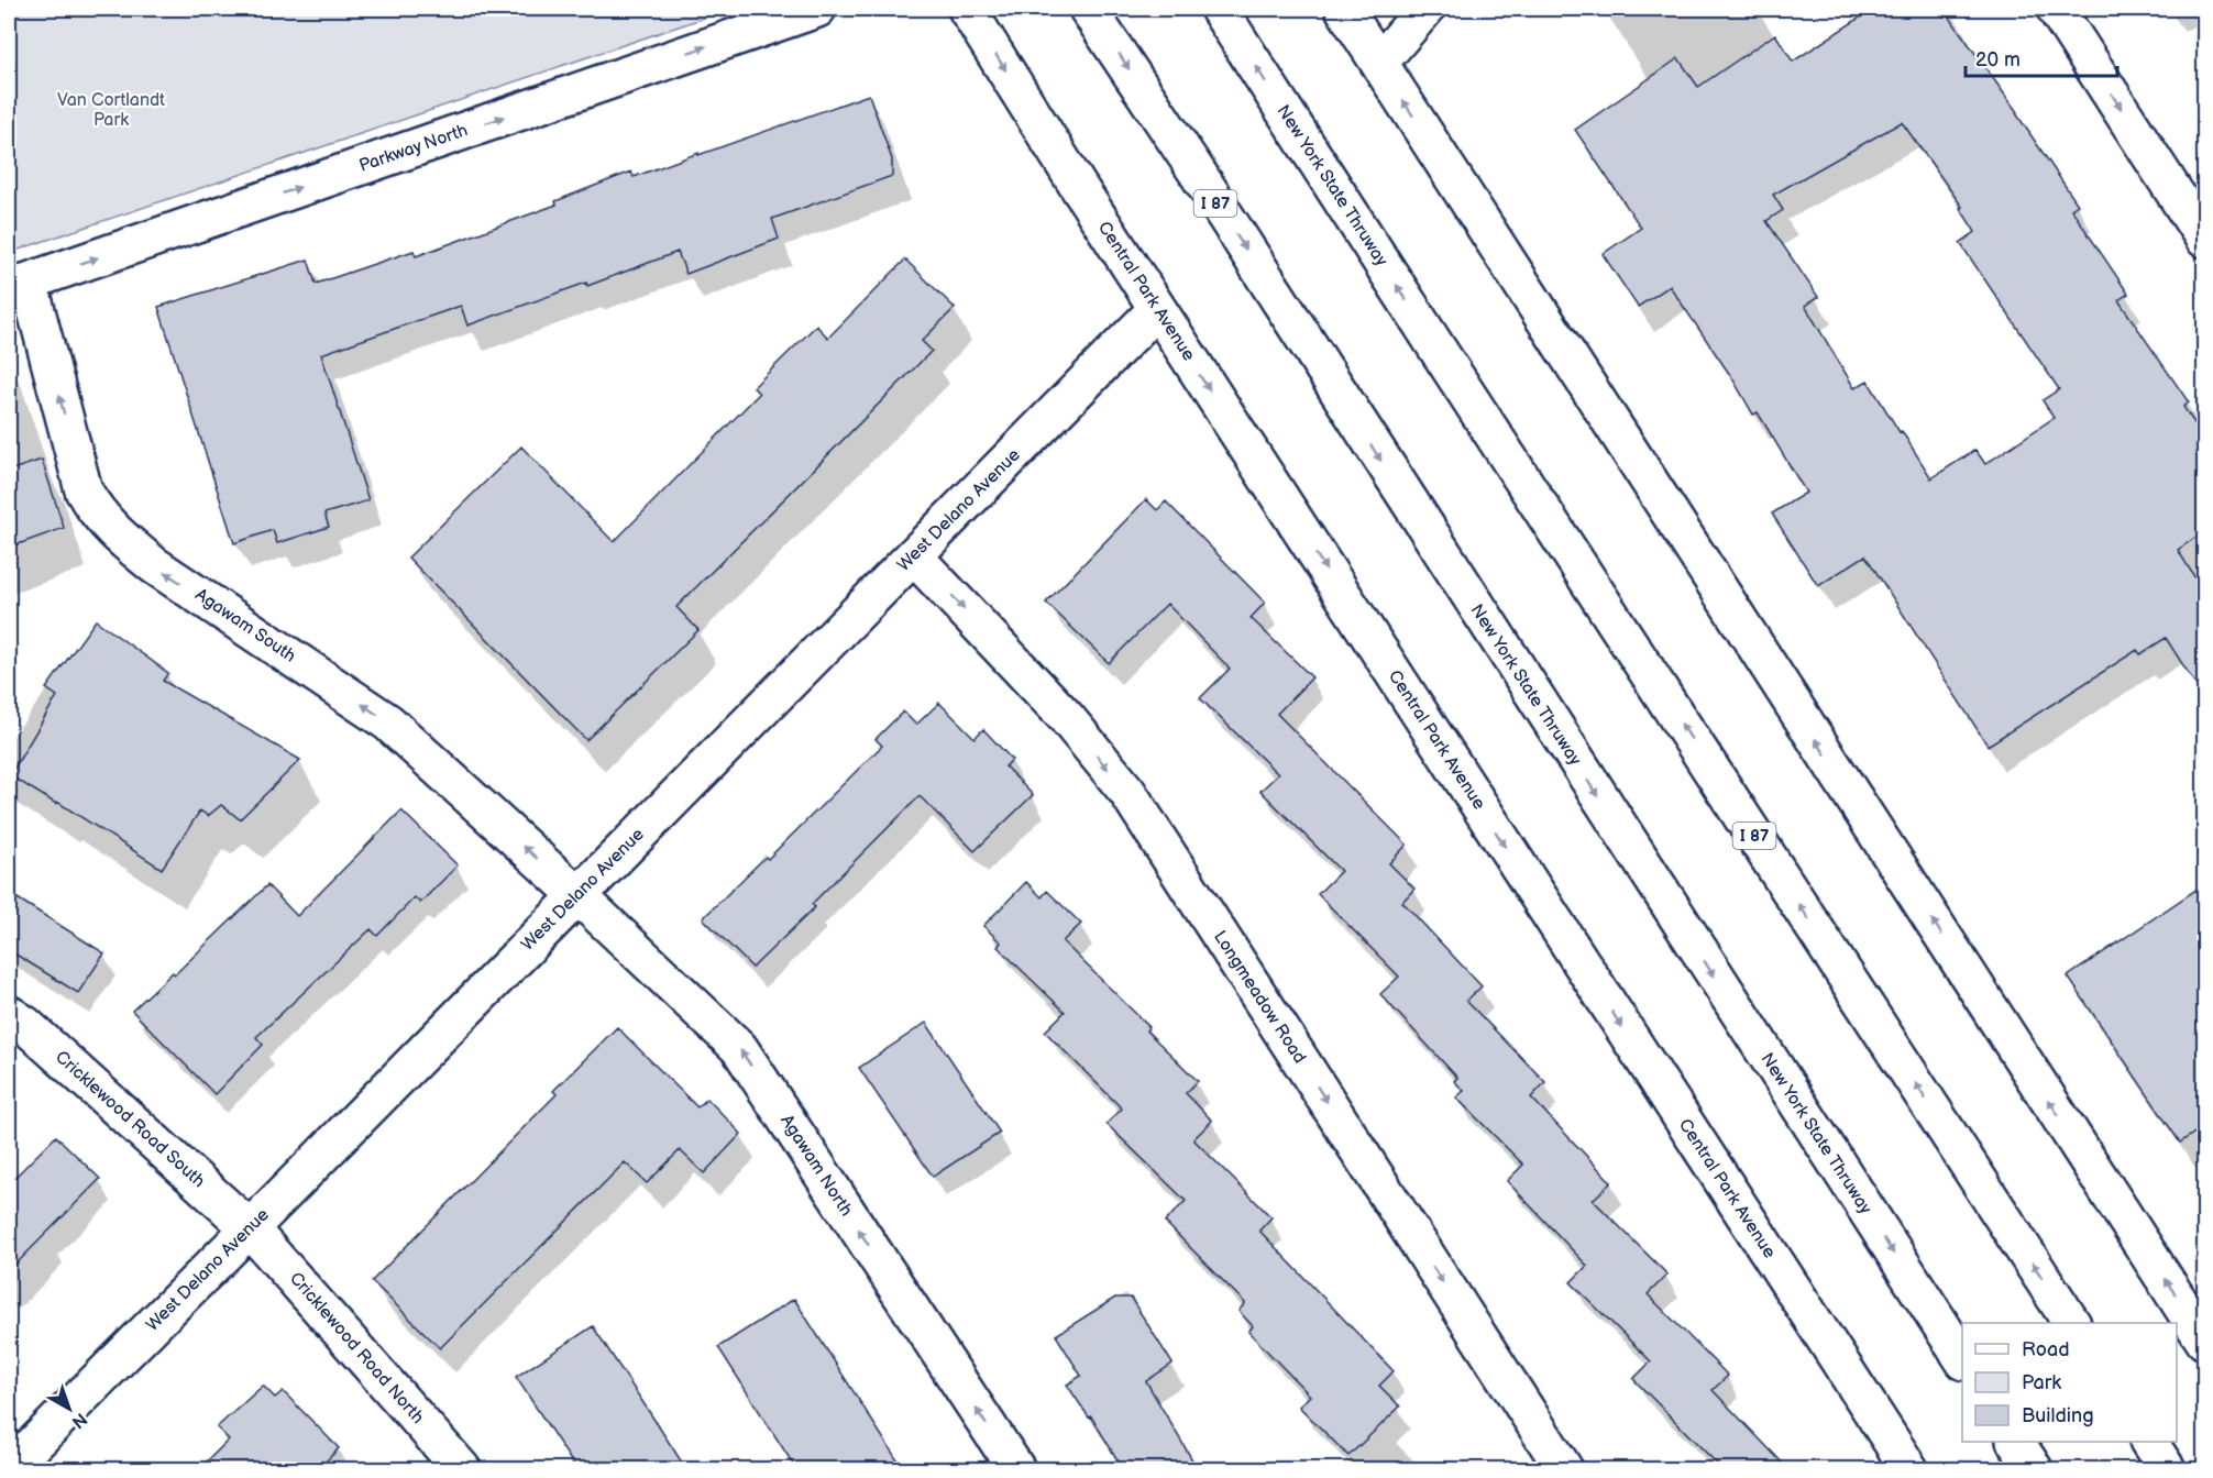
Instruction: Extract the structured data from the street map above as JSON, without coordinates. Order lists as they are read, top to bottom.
{
  "streets": {
    "main road": [
      "Parkway North",
      "New York State Thruway",
      "I 87",
      "Central Park Avenue",
      "West Delano Avenue",
      "Agawam South",
      "Longmeadow Road",
      "Cricklewood Road South",
      "Agawam North",
      "Cricklewood Road North"
    ]
  },
  "crossings": [
    ["Parkway North", "Agawam South"],
    ["Central Park Avenue", "West Delano Avenue"],
    ["West Delano Avenue", "Agawam South"],
    ["West Delano Avenue", "Longmeadow Road"],
    ["West Delano Avenue", "Cricklewood Road South"],
    ["West Delano Avenue", "Agawam North"],
    ["West Delano Avenue", "Cricklewood Road North"],
    ["Agawam South", "Agawam North"],
    ["Cricklewood Road South", "Cricklewood Road North"]
  ],
  "one_way": [
    "Parkway North",
    "Agawam South",
    "Longmeadow Road",
    "Agawam North"
  ],
  "parks": ["Van Cortlandt Park"],
  "legend": ["Road", "Park", "Building"],
  "scale_bar": "20 m",
  "north": "bottom right"
}
